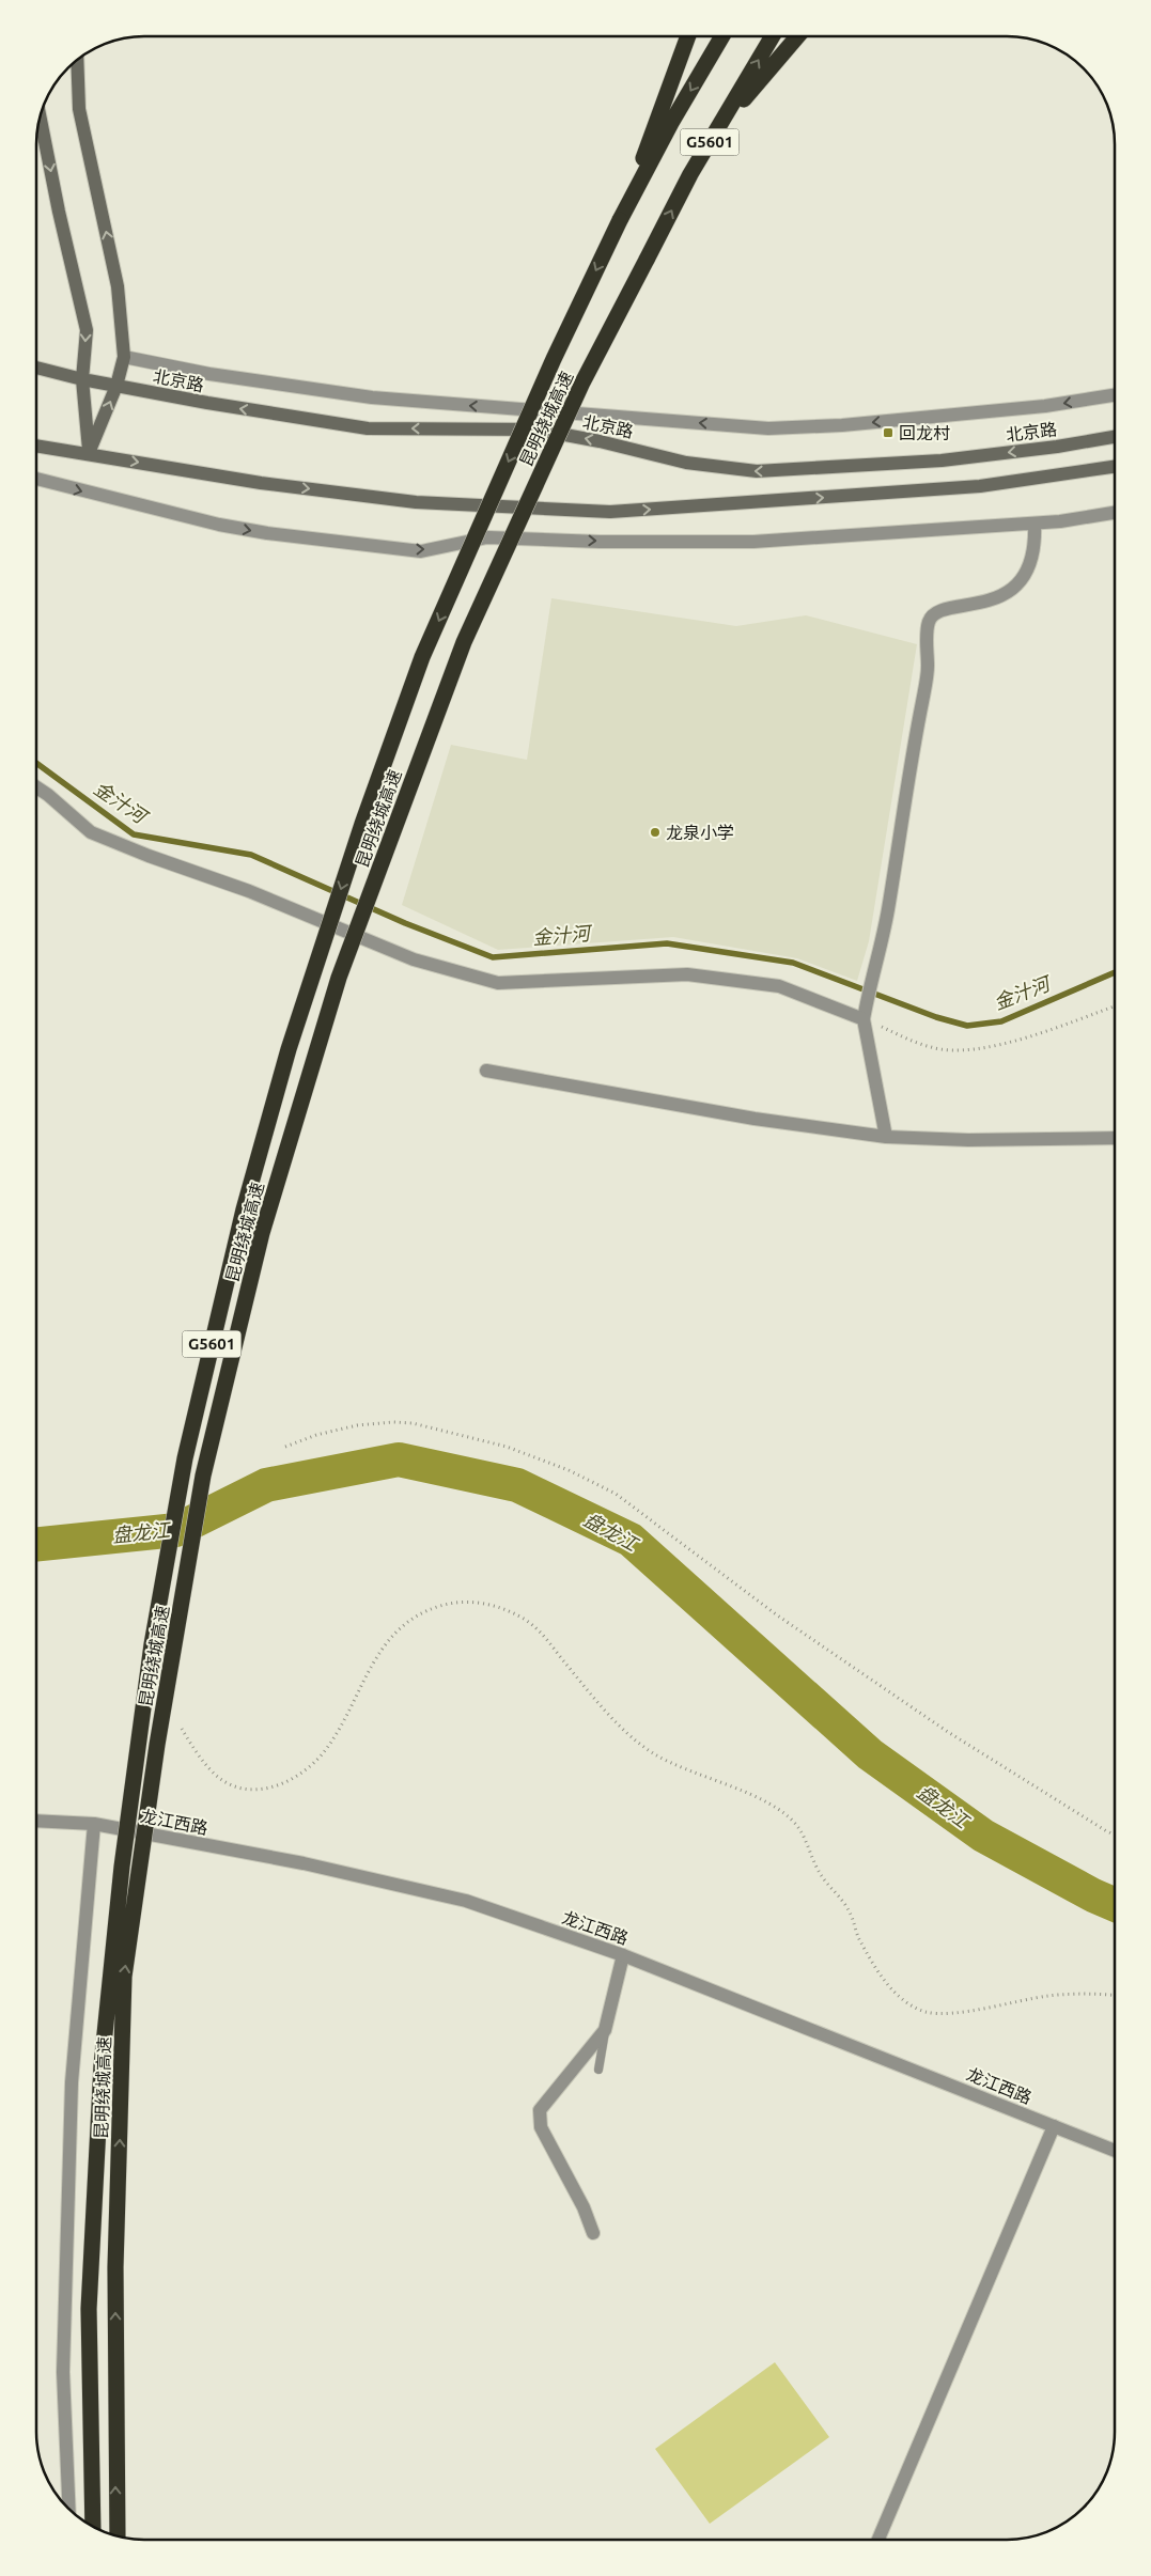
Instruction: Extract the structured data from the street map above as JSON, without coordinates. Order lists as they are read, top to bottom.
{
  "streets": {
    "highway": ["G5601", "昆明绕城高速"],
    "main road": ["北京路"],
    "street": ["龙江西路"]
  },
  "water": ["金汁河", "盘龙江"],
  "places": {
    "transit": ["回龙村"],
    "other": ["龙泉小学"]
  }
}
